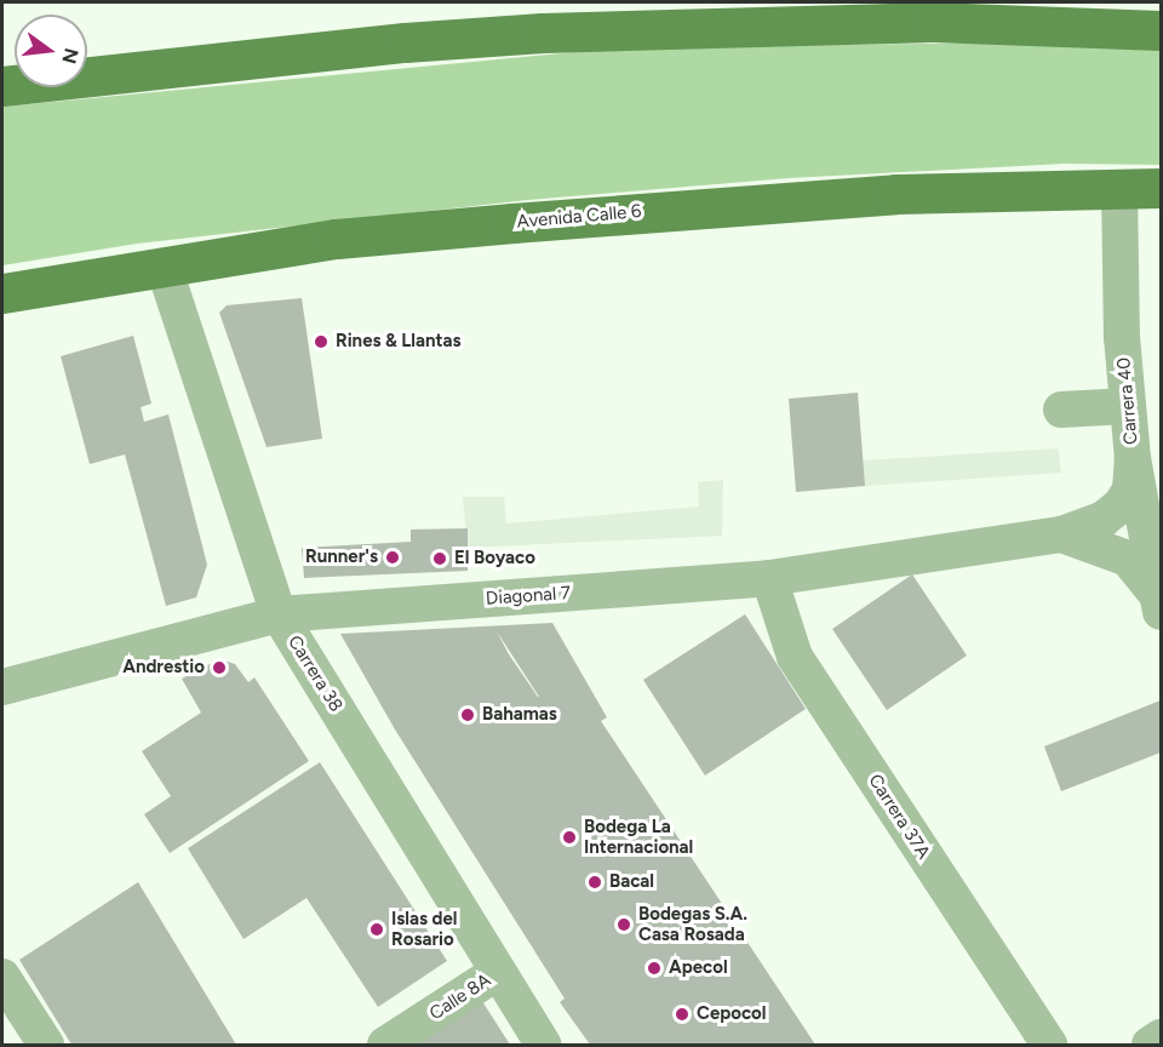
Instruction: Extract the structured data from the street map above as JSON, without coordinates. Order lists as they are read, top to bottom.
{
  "streets": {
    "main road": ["Avenida Calle 6"],
    "street": [
      "Carrera 40",
      "Diagonal 7",
      "Carrera 38",
      "Carrera 37A",
      "Calle 8A"
    ]
  },
  "crossings": [
    ["Avenida Calle 6", "Carrera 40"],
    ["Avenida Calle 6", "Carrera 38"],
    ["Carrera 40", "Diagonal 7"],
    ["Diagonal 7", "Carrera 38"],
    ["Diagonal 7", "Carrera 37A"],
    ["Carrera 38", "Calle 8A"]
  ],
  "places": [
    "Rines & Llantas",
    "Runner's",
    "El Boyaco",
    "Andrestio",
    "Bahamas",
    "Bodega La Internacional",
    "Bacal",
    "Bodegas S.A. Casa Rosada",
    "Islas del Rosario",
    "Apecol",
    "Cepocol"
  ],
  "north": "right"
}
